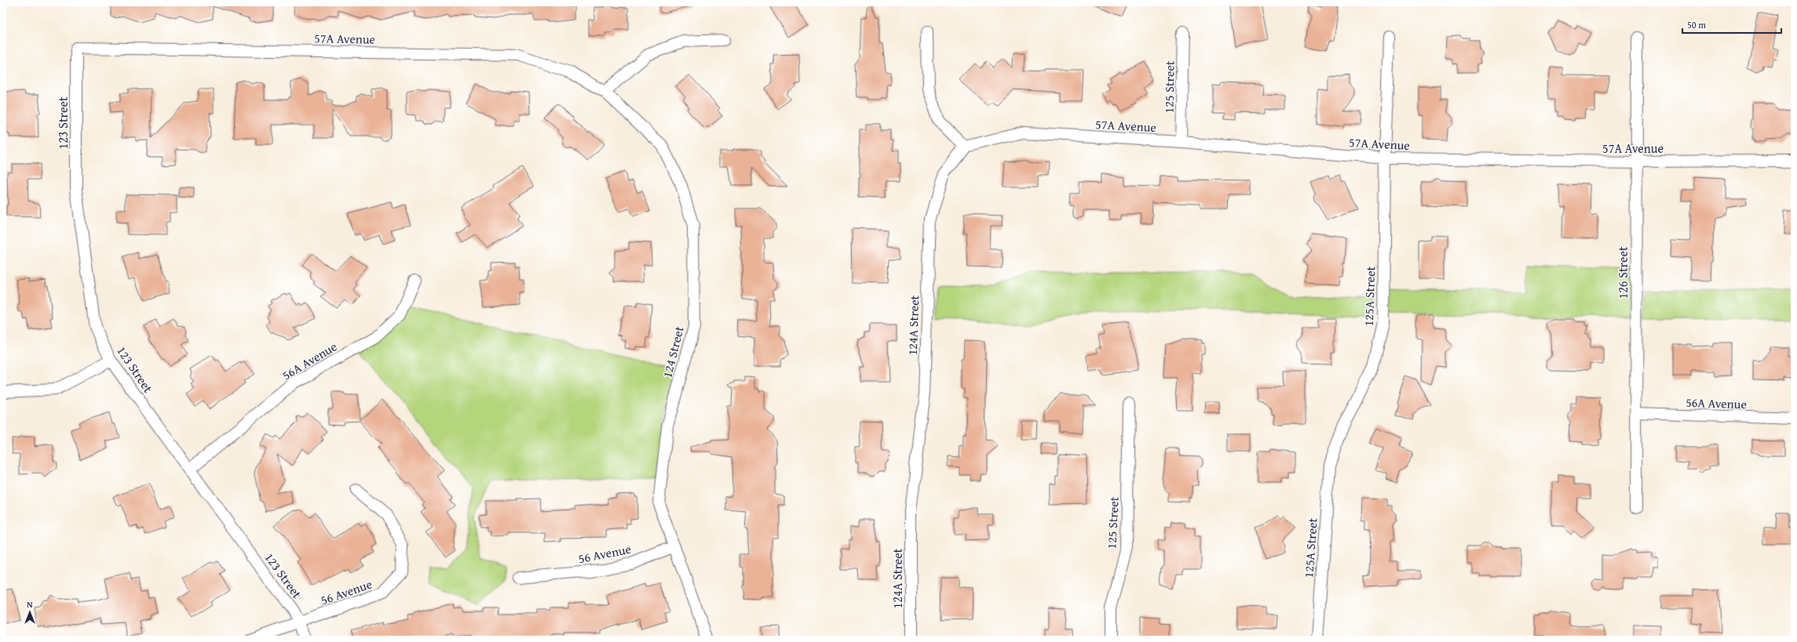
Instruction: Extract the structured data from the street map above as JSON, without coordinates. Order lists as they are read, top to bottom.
{
  "streets": {
    "street": [
      "57A Avenue",
      "125 Street",
      "123 Street",
      "126 Street",
      "125A Street",
      "124A Street",
      "124 Street",
      "56A Avenue",
      "56 Avenue"
    ]
  },
  "crossings": [
    ["57A Avenue", "125 Street"],
    ["57A Avenue", "123 Street"],
    ["57A Avenue", "126 Street"],
    ["57A Avenue", "125A Street"],
    ["57A Avenue", "124A Street"],
    ["57A Avenue", "124 Street"],
    ["123 Street", "56A Avenue"],
    ["123 Street", "56 Avenue"],
    ["126 Street", "56A Avenue"],
    ["124 Street", "56 Avenue"]
  ],
  "scale_bar": "50 m",
  "north": "top"
}
